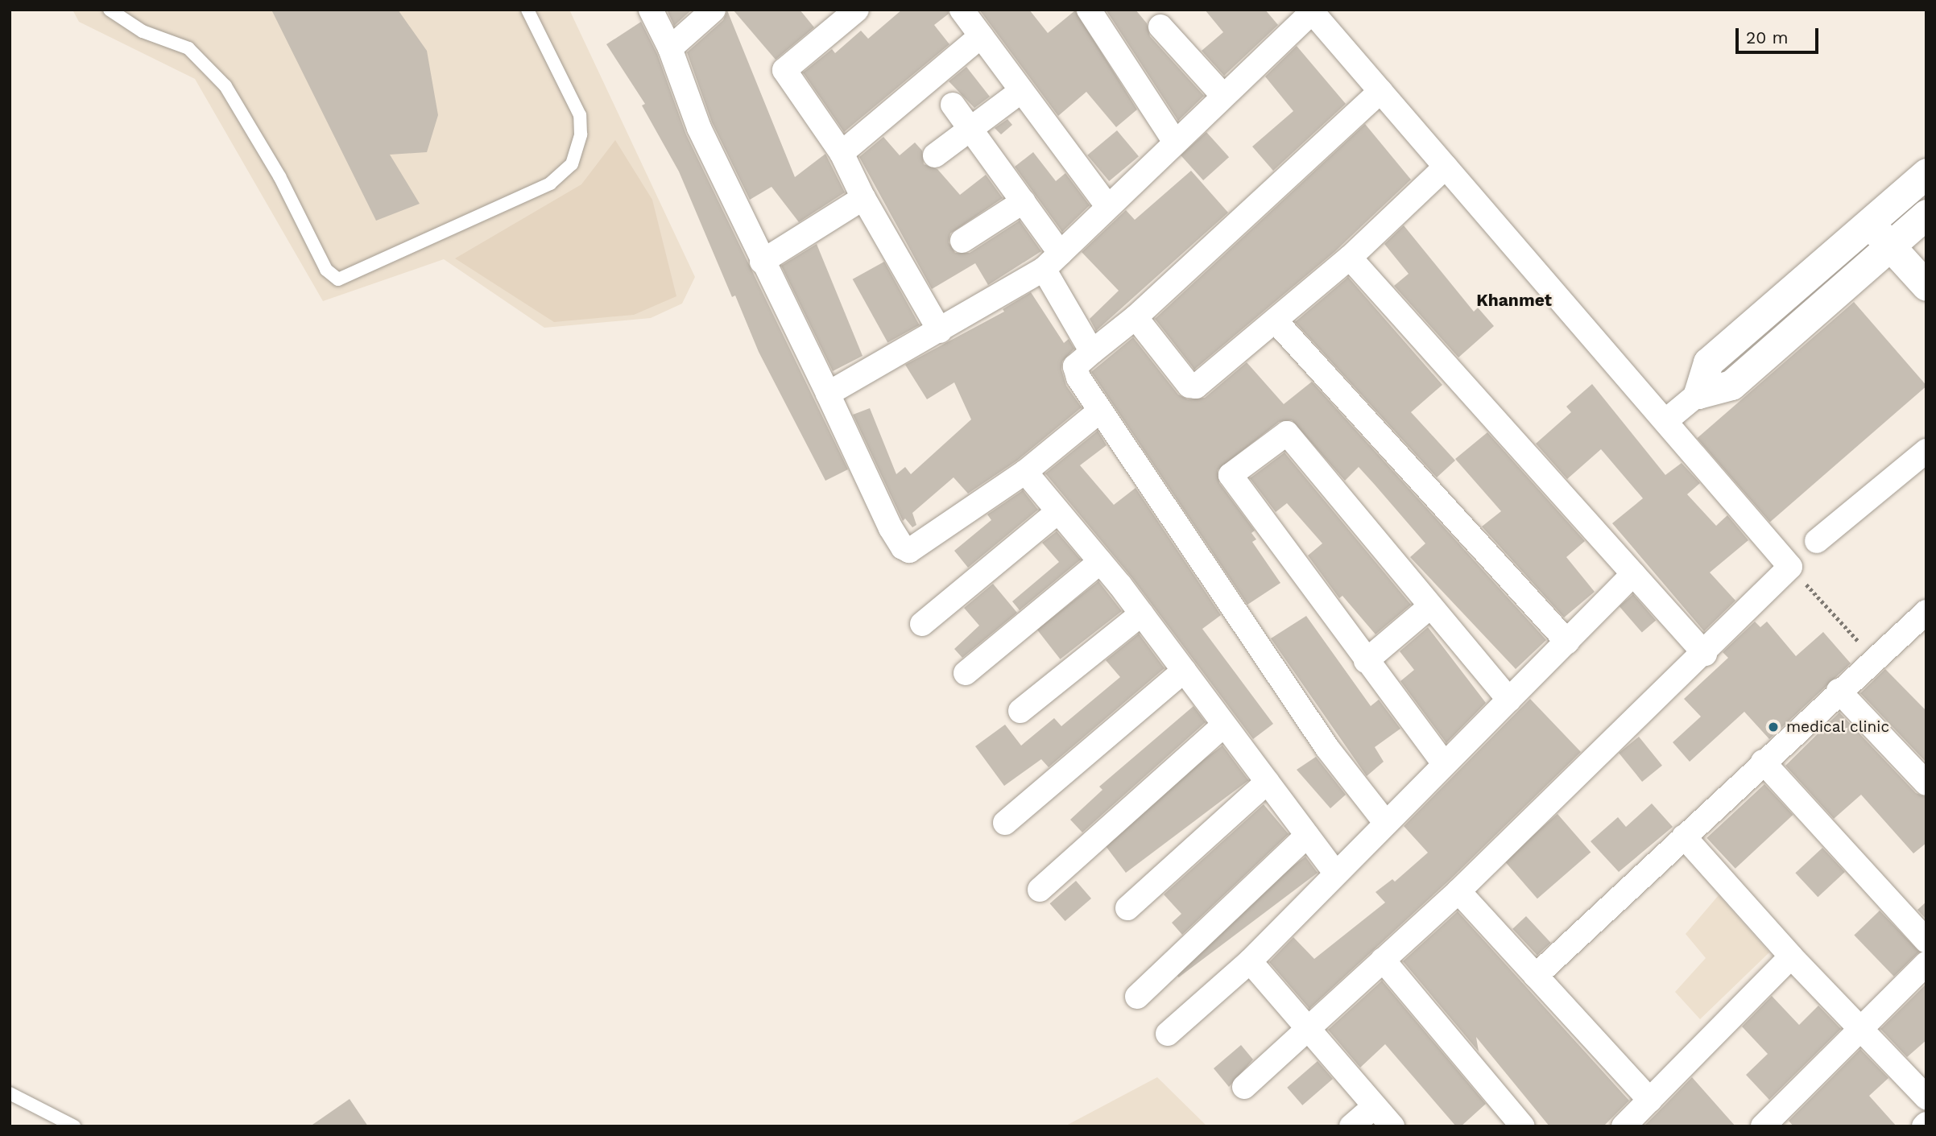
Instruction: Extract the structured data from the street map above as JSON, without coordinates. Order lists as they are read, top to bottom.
{
  "districts": ["Khanmet"],
  "places": ["medical clinic"],
  "scale_bar": "20 m"
}
